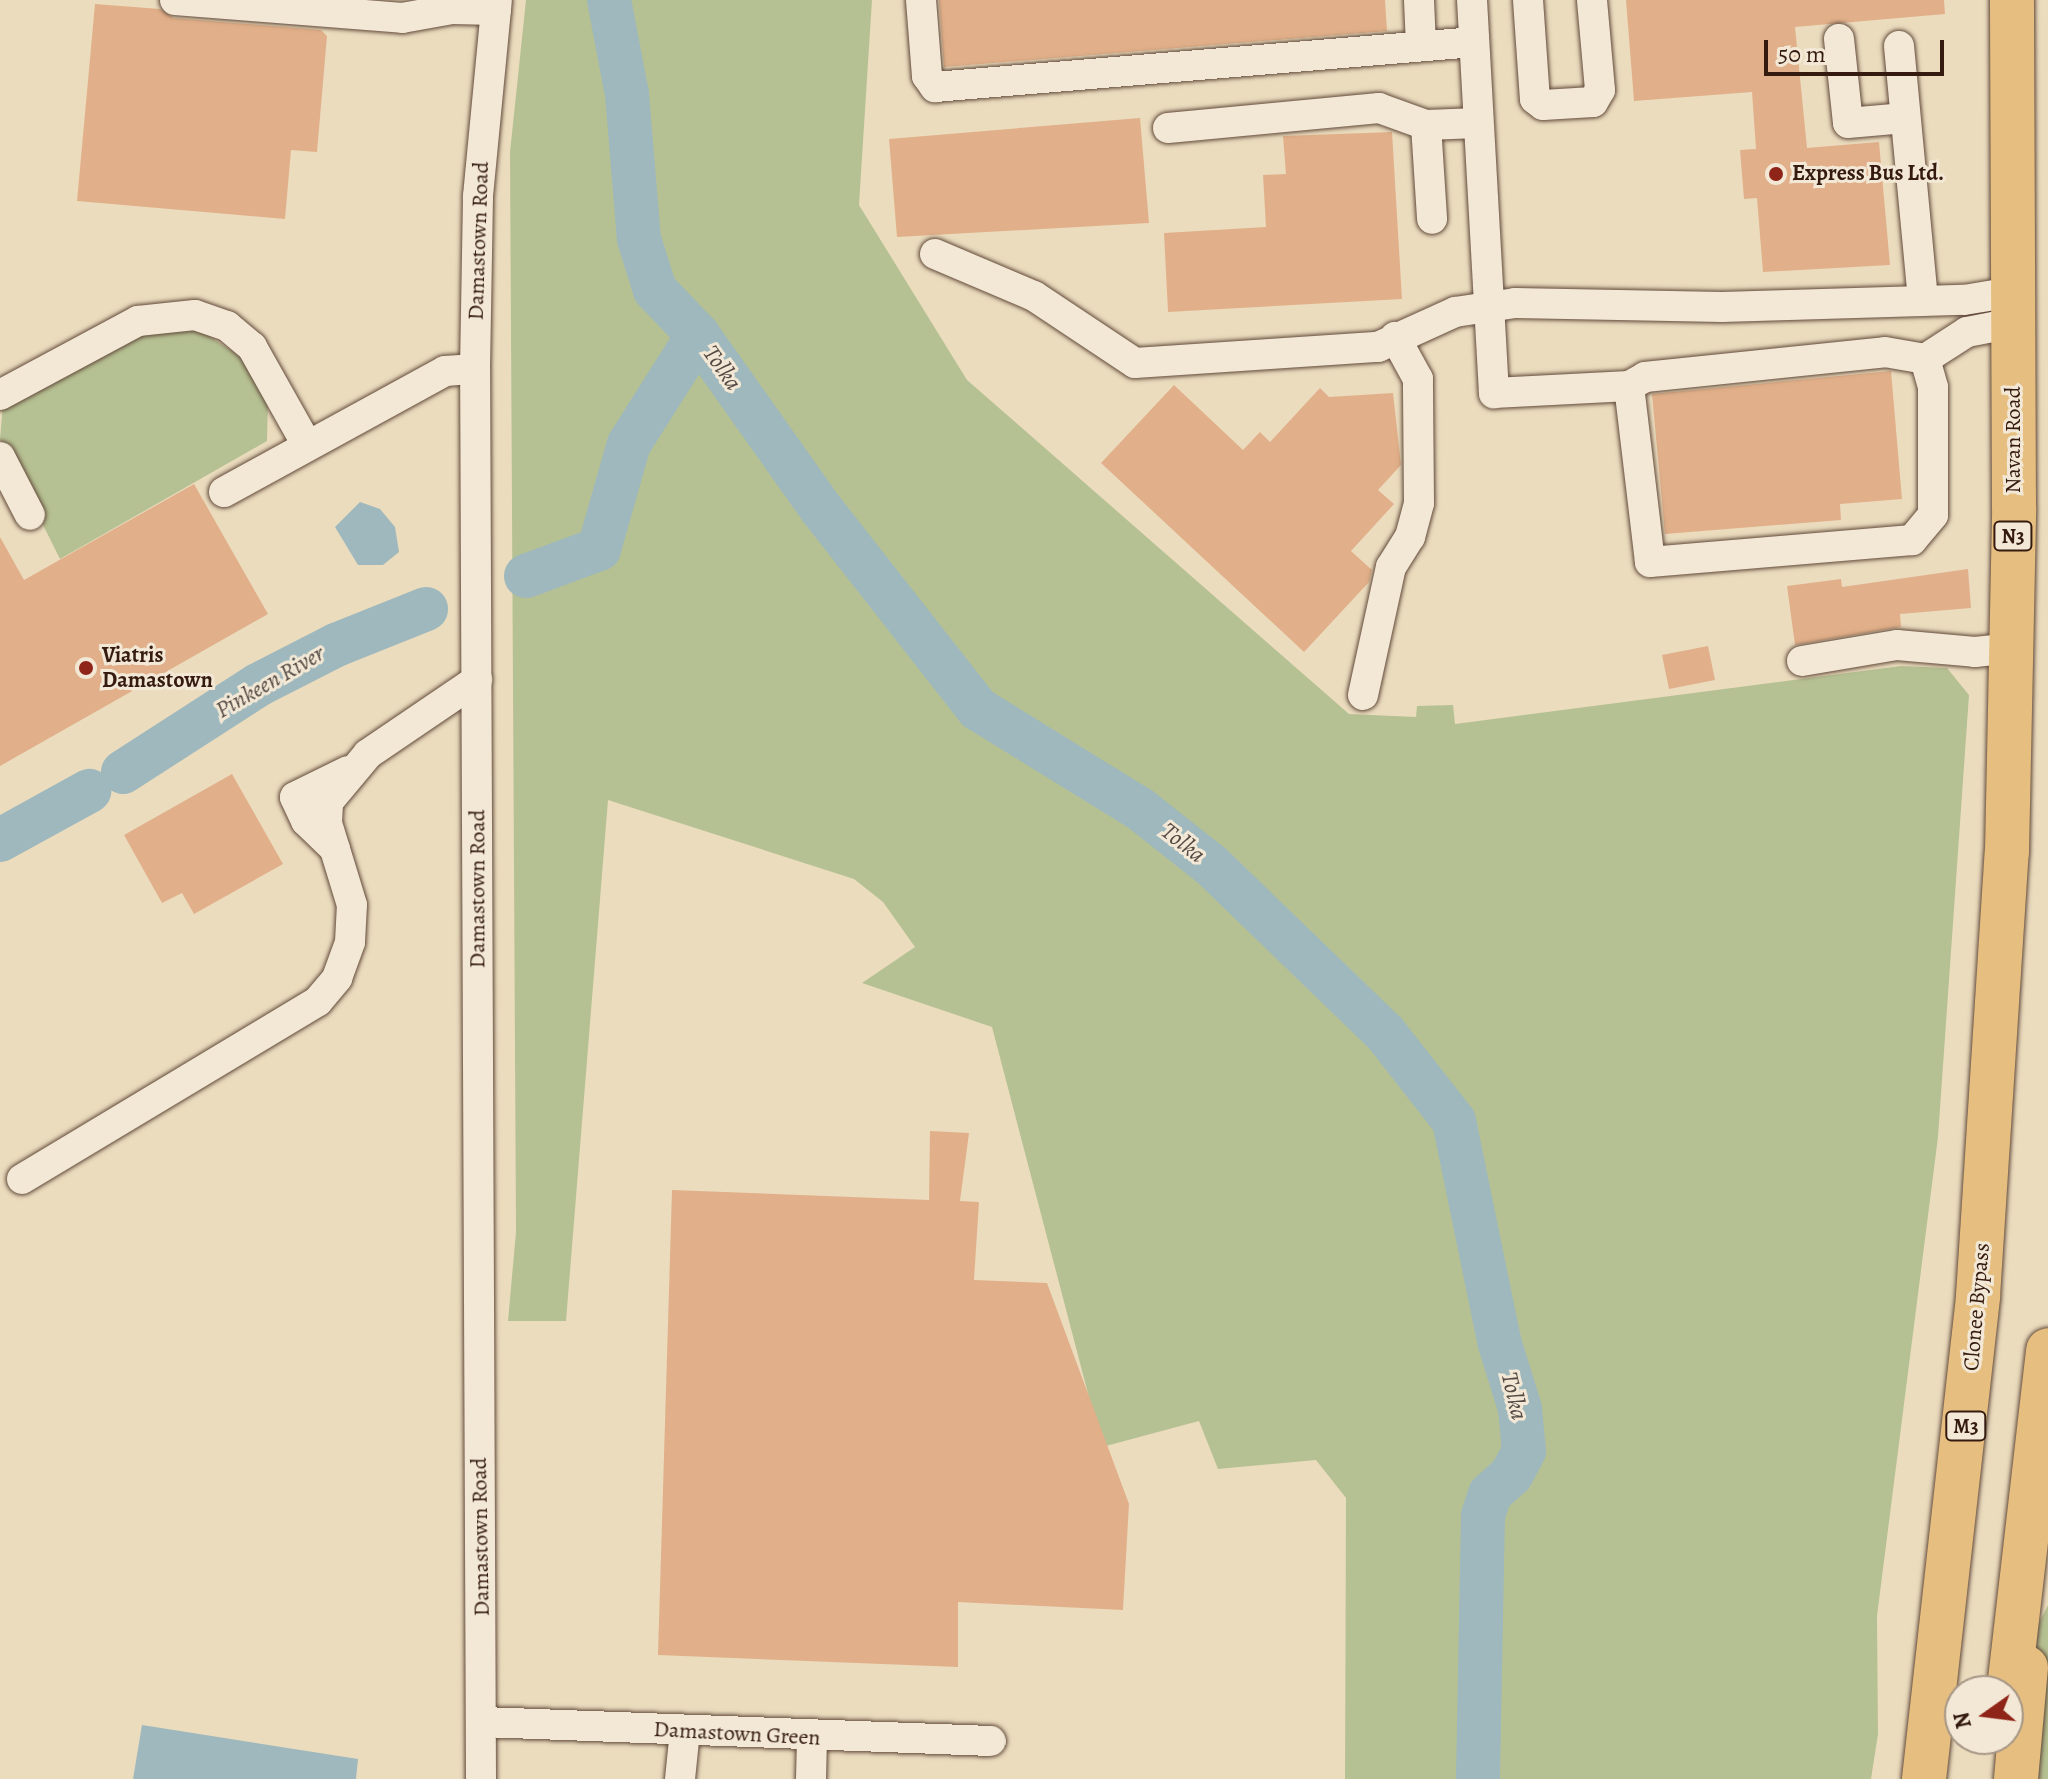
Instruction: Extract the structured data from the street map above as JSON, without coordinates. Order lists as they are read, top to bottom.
{
  "streets": {
    "highway": [
      "Navan Road",
      "N3",
      "Clonee Bypass",
      "M3"
    ],
    "street": ["Damastown Road", "Damastown Green"]
  },
  "crossings": [
    ["Damastown Road", "Damastown Green"],
    ["Navan Road", "Clonee Bypass"]
  ],
  "water": ["Tolka", "Pinkeen River"],
  "places": ["Express Bus Ltd.", "Viatris Damastown"],
  "scale_bar": "50 m",
  "north": "left"
}
